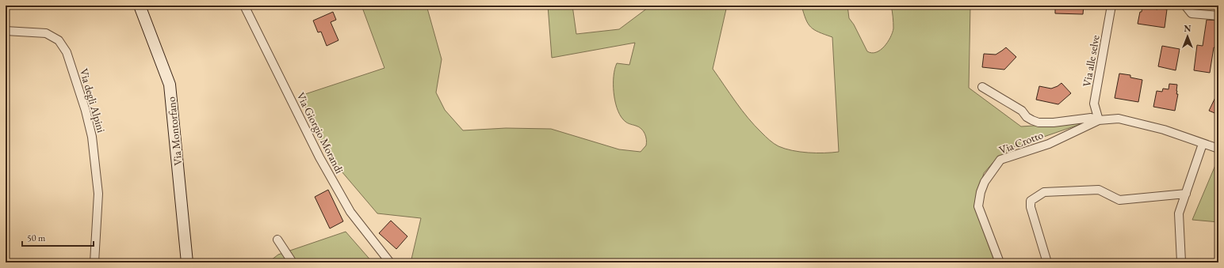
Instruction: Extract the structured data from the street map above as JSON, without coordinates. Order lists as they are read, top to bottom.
{
  "streets": {
    "street": [
      "Via alle selve",
      "Via degli Alpini",
      "Via Montorfano",
      "Via Giorgio Morandi",
      "Via Crotto"
    ]
  },
  "crossings": [
    ["Via alle selve", "Via Crotto"]
  ],
  "scale_bar": "50 m",
  "north": "top"
}
